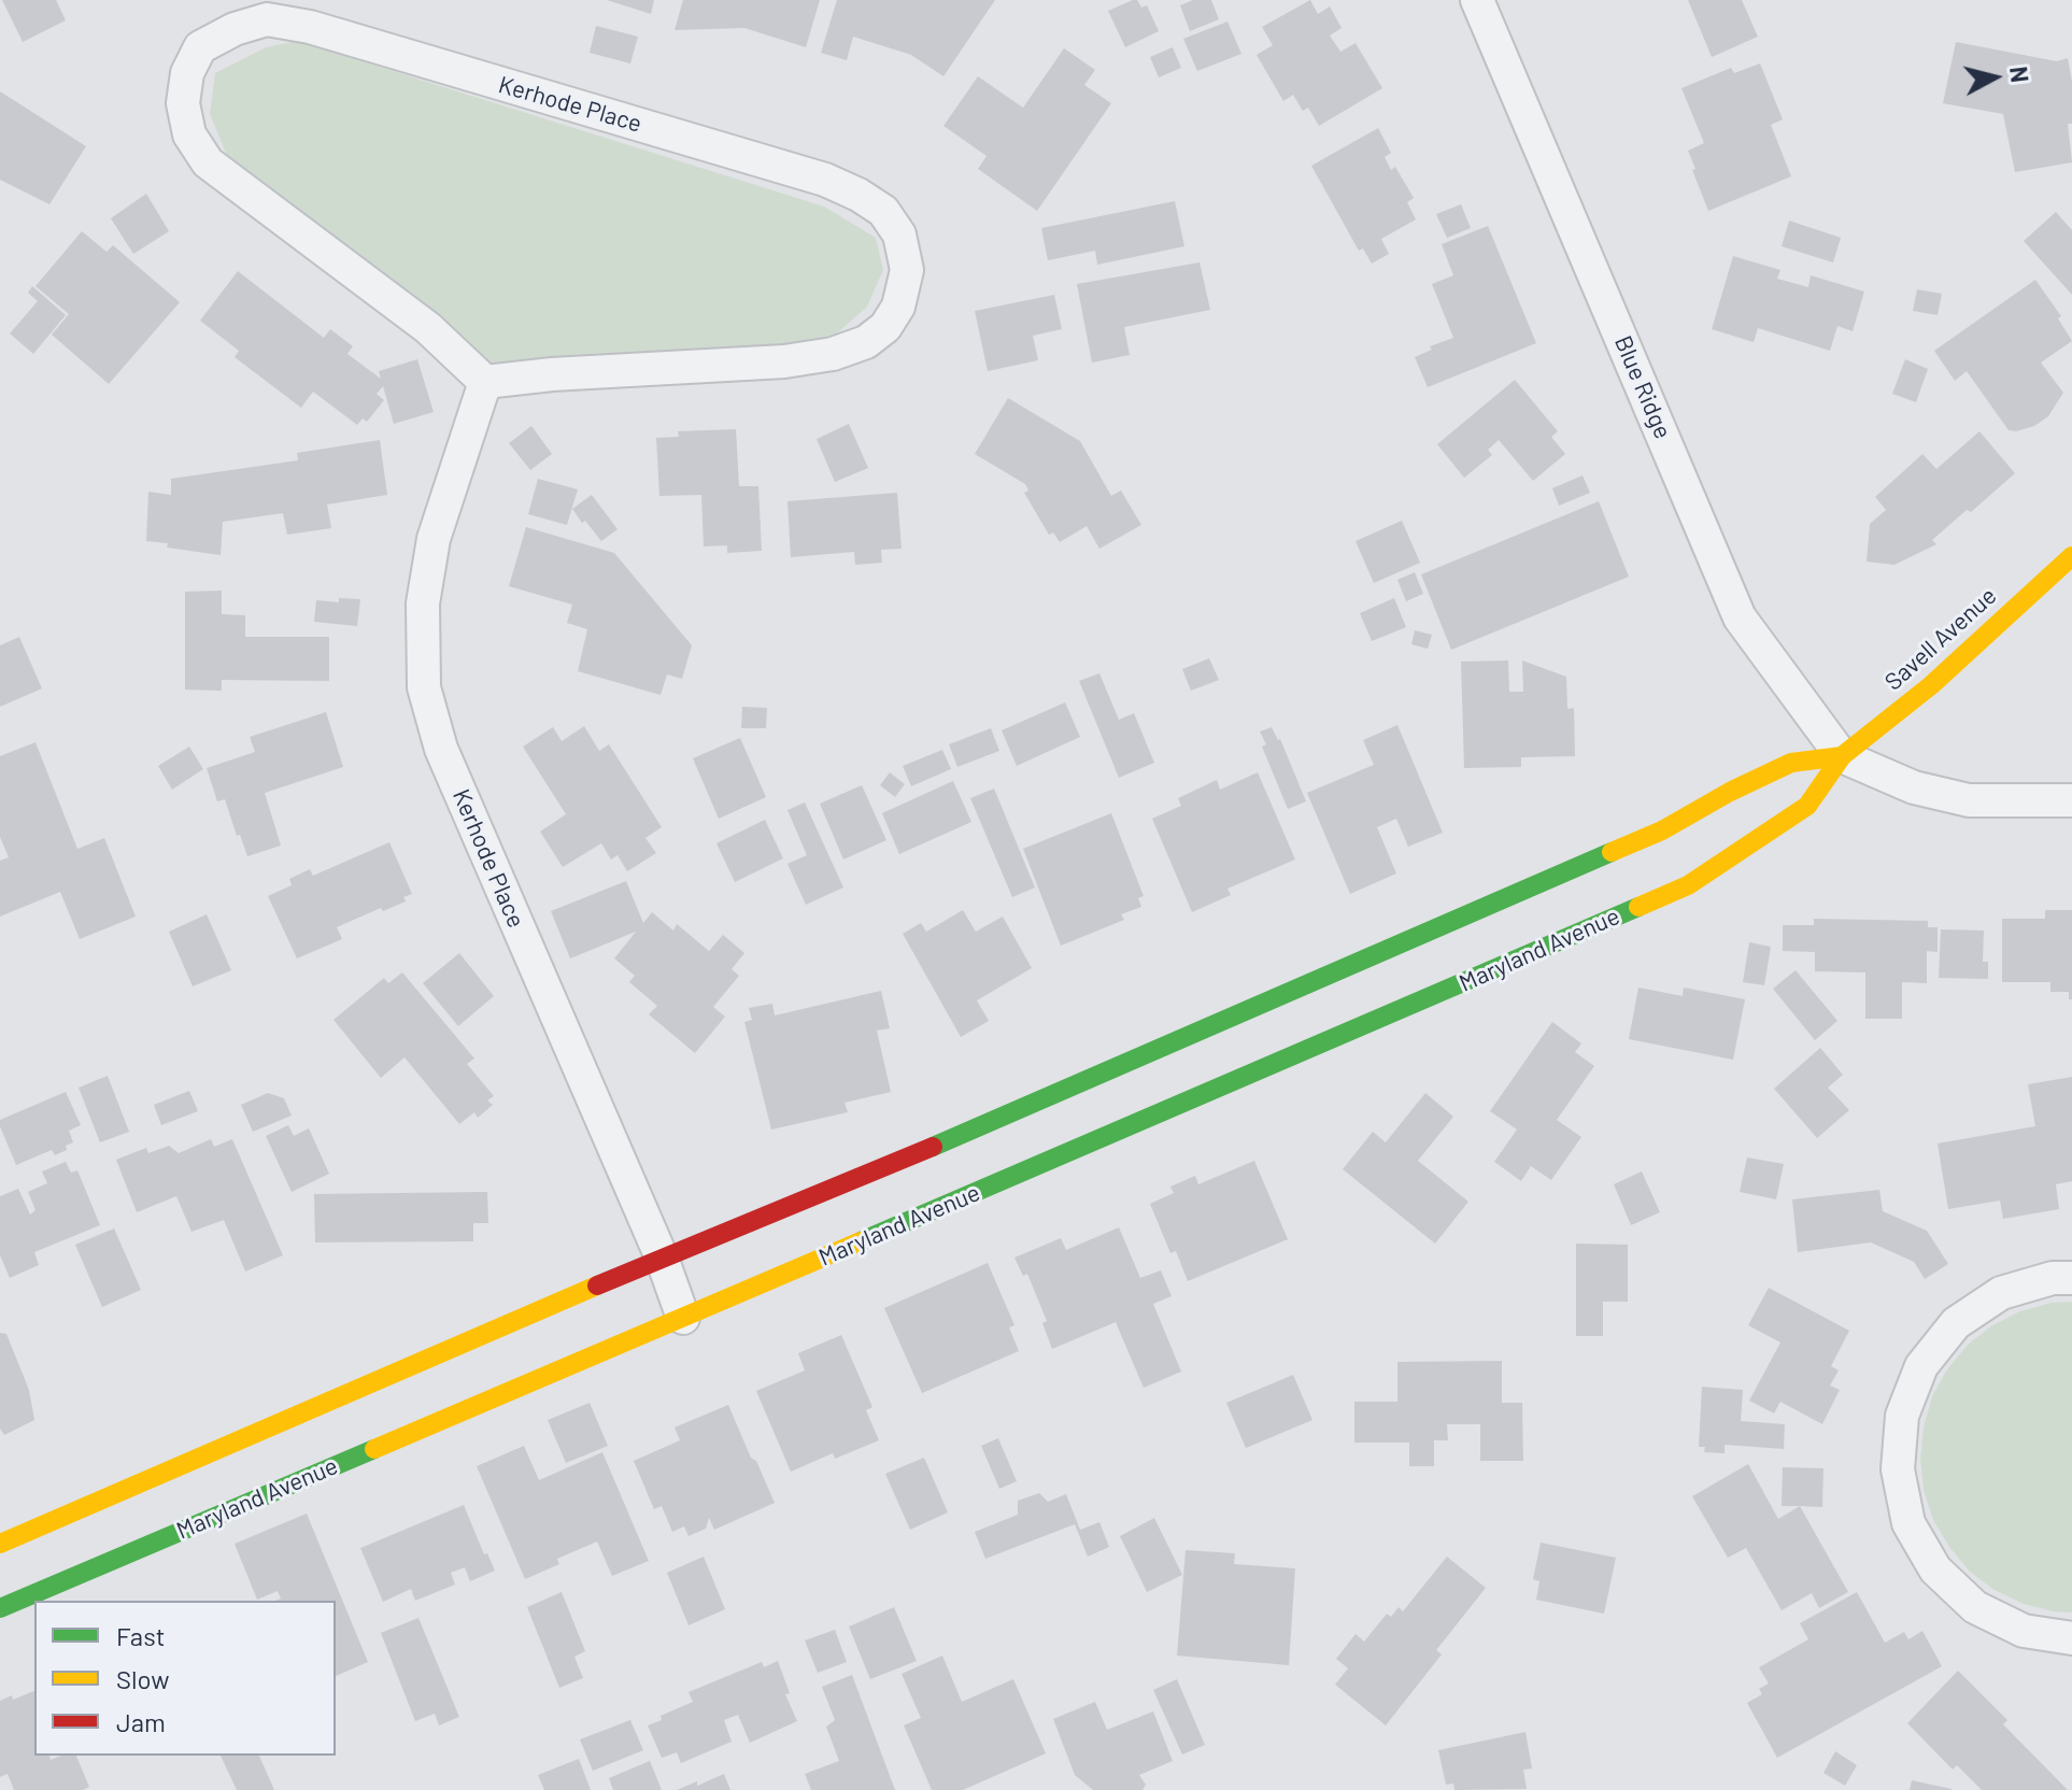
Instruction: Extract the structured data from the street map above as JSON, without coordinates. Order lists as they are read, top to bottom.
{
  "streets": {
    "street": [
      "Kerhode Place",
      "Blue Ridge",
      "Savell Avenue",
      "Maryland Avenue"
    ]
  },
  "crossings": [
    ["Kerhode Place", "Maryland Avenue"],
    ["Blue Ridge", "Savell Avenue"],
    ["Savell Avenue", "Maryland Avenue"]
  ],
  "legend": ["Fast", "Slow", "Jam"],
  "north": "right"
}
